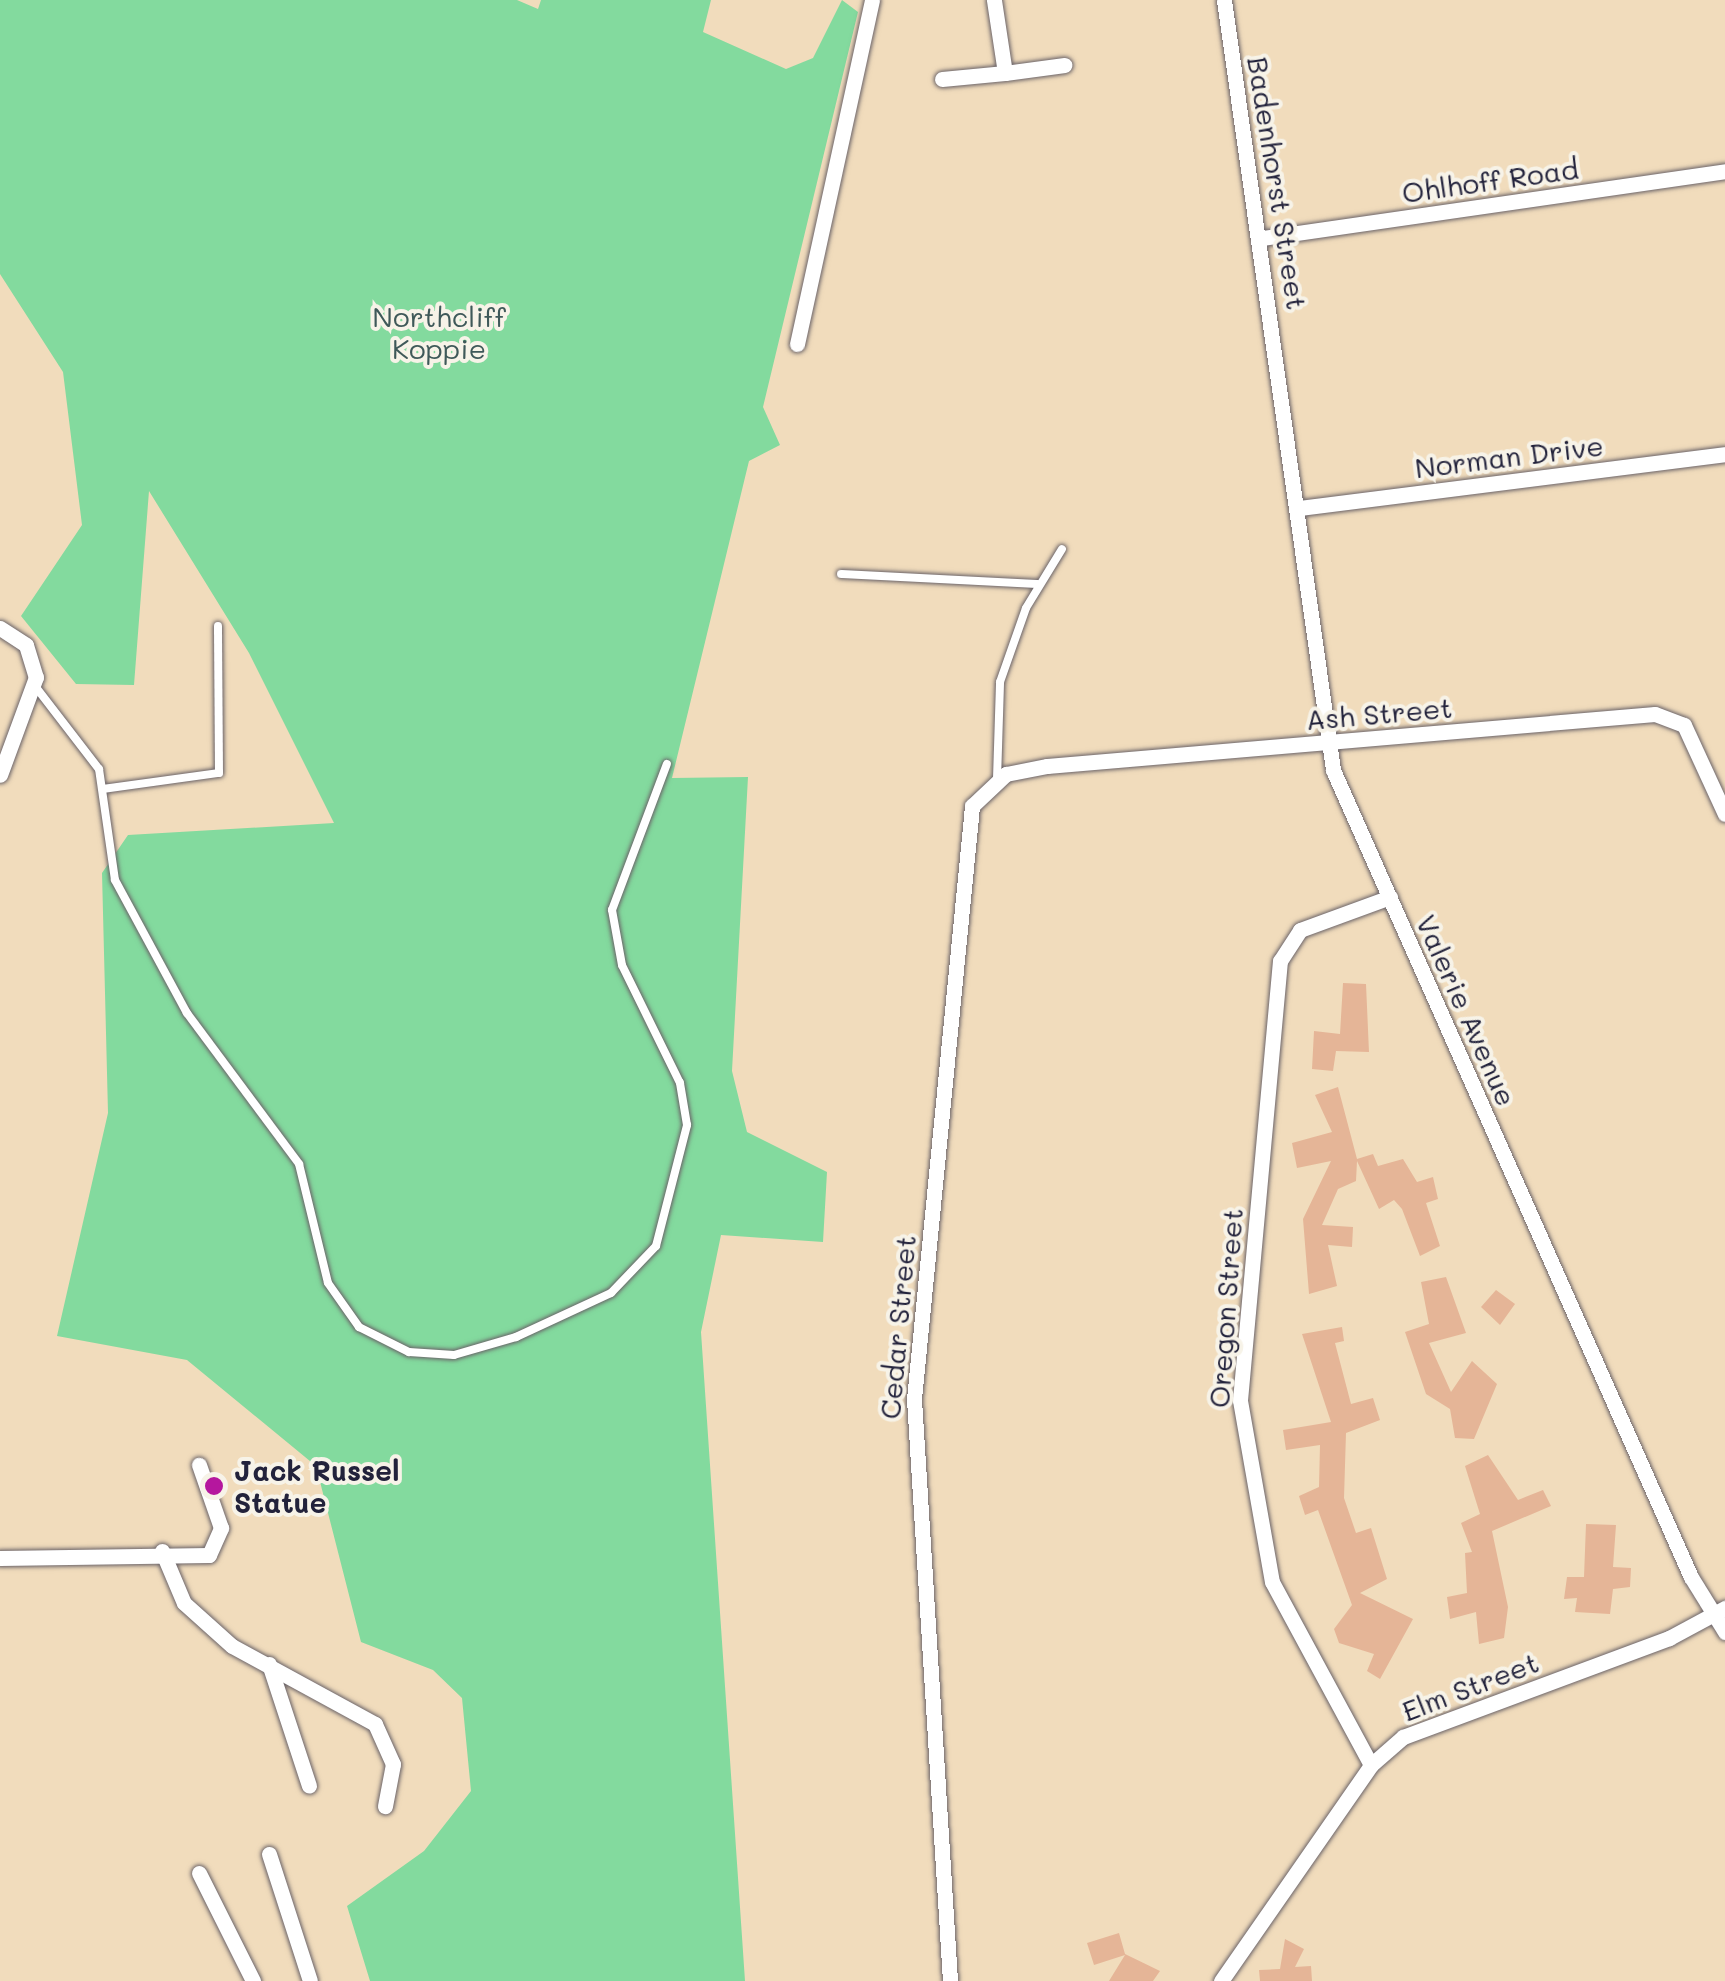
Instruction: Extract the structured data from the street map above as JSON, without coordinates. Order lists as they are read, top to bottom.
{
  "streets": {
    "street": [
      "Ohlhoff Road",
      "Badenhorst Street",
      "Norman Drive",
      "Ash Street",
      "Valerie Avenue",
      "Oregon Street",
      "Cedar Street",
      "Elm Street"
    ]
  },
  "crossings": [
    ["Ohlhoff Road", "Badenhorst Street"],
    ["Badenhorst Street", "Valerie Avenue"],
    ["Norman Drive", "Valerie Avenue"],
    ["Ash Street", "Valerie Avenue"],
    ["Ash Street", "Cedar Street"],
    ["Valerie Avenue", "Oregon Street"],
    ["Valerie Avenue", "Elm Street"],
    ["Oregon Street", "Elm Street"]
  ],
  "parks": ["Northcliff Koppie"],
  "places": ["Jack Russel Statue"]
}
